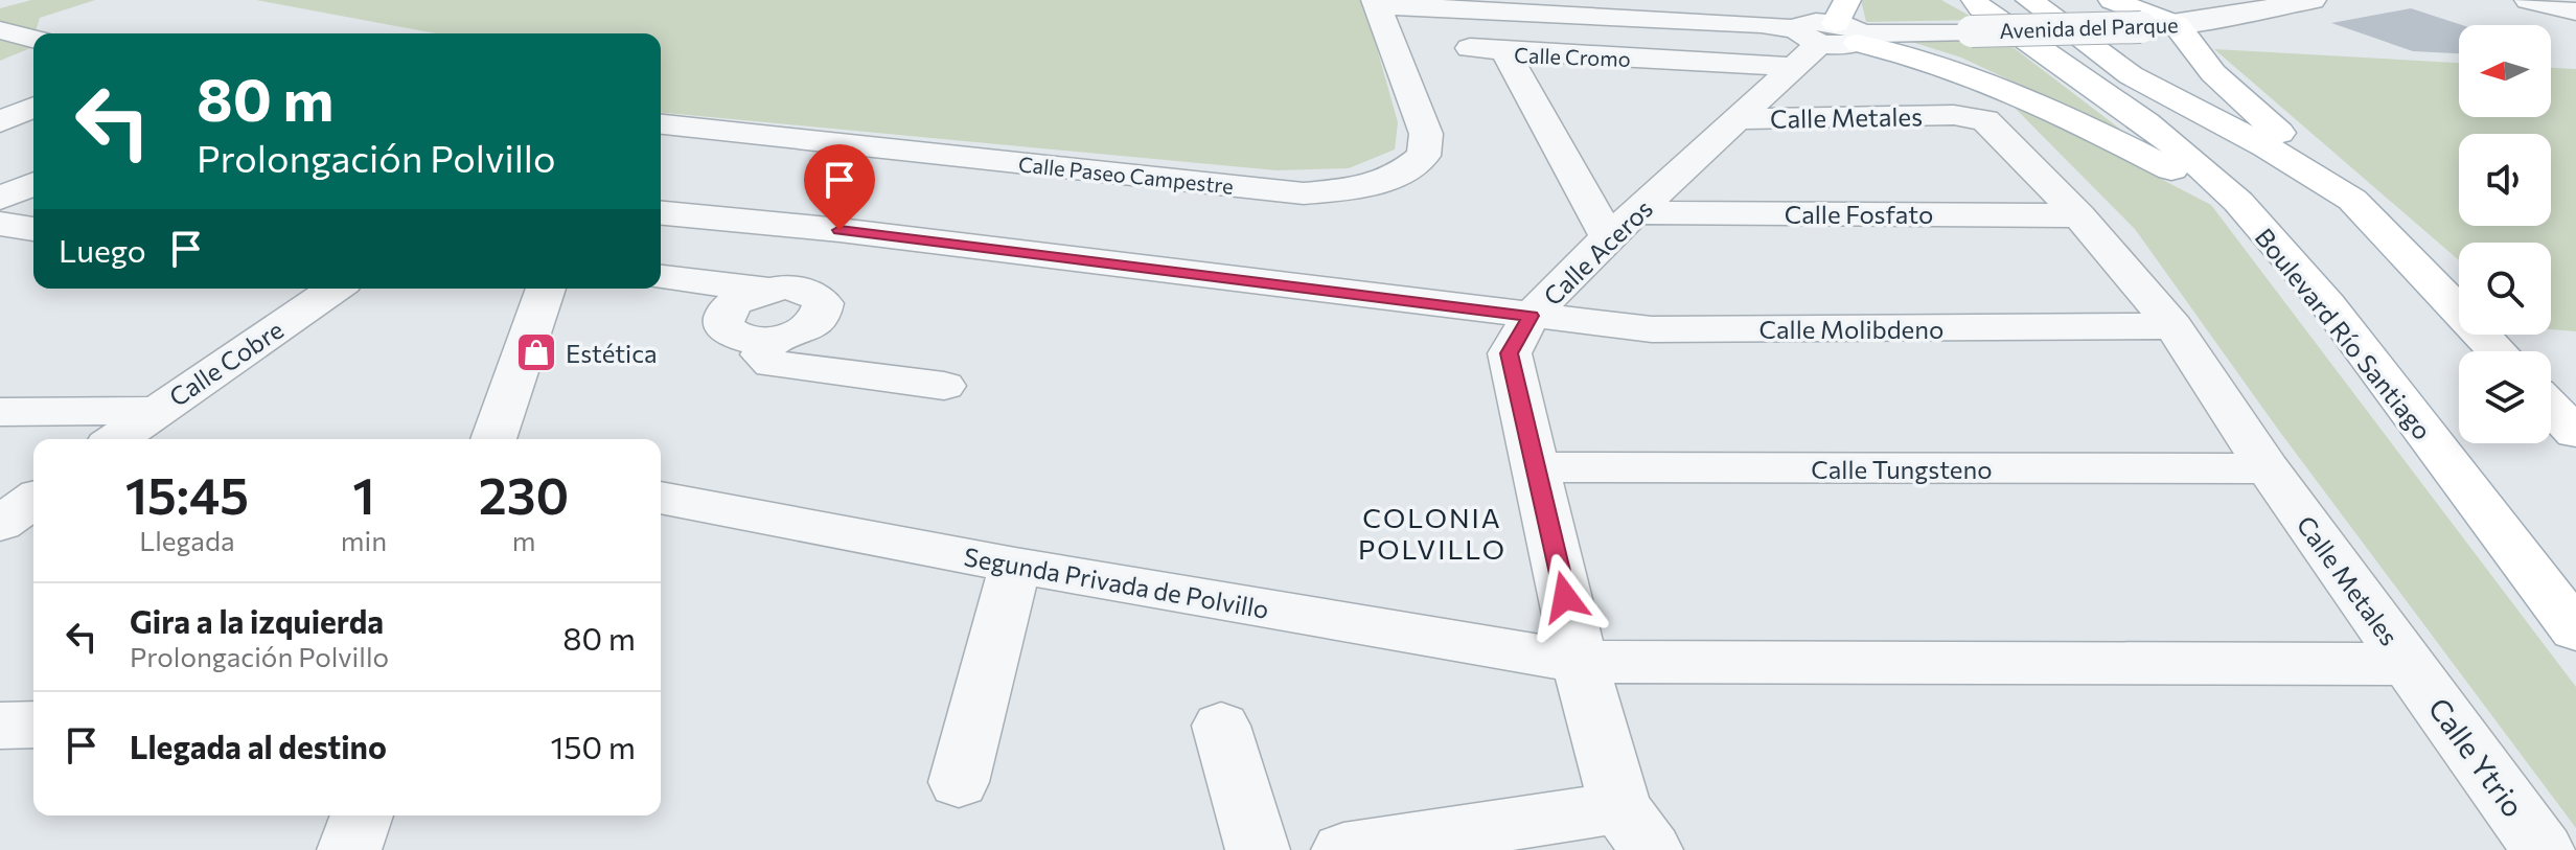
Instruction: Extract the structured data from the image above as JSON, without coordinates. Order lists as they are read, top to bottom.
{
  "streets": {
    "main road": ["Boulevard Río Santiago"],
    "street": [
      "Avenida del Parque",
      "Calle Cromo",
      "Calle Metales",
      "Calle Paseo Campestre",
      "Calle Fosfato",
      "Calle Aceros",
      "Calle Molibdeno",
      "Calle Cobre",
      "Calle Tungsteno",
      "Segunda Privada de Polvillo",
      "Calle Ytrio"
    ]
  },
  "crossings": [
    ["Avenida del Parque", "Calle Cromo"],
    ["Avenida del Parque", "Calle Aceros"],
    ["Calle Cromo", "Calle Fosfato"],
    ["Calle Cromo", "Calle Aceros"],
    ["Calle Metales", "Calle Fosfato"],
    ["Calle Metales", "Calle Aceros"],
    ["Calle Metales", "Calle Molibdeno"],
    ["Calle Metales", "Calle Tungsteno"],
    ["Calle Metales", "Segunda Privada de Polvillo"],
    ["Calle Metales", "Calle Ytrio"],
    ["Calle Fosfato", "Calle Aceros"],
    ["Calle Aceros", "Calle Molibdeno"],
    ["Calle Aceros", "Calle Tungsteno"],
    ["Calle Aceros", "Segunda Privada de Polvillo"]
  ],
  "districts": ["COLONIA POLVILLO"],
  "places": {
    "shop": ["Estética"]
  },
  "north": "left",
  "page": {
    "turn": ["80 m", "Prolongación Polvillo"],
    "then": "Luego",
    "eta": [
      "15:45",
      "Llegada",
      "1",
      "min",
      "230",
      "m"
    ],
    "list": [
      {
        "name": "Gira a la izquierda",
        "note": "Prolongación Polvillo",
        "value": "80 m"
      },
      {
        "name": "Llegada al destino",
        "value": "150 m"
      }
    ]
  }
}
